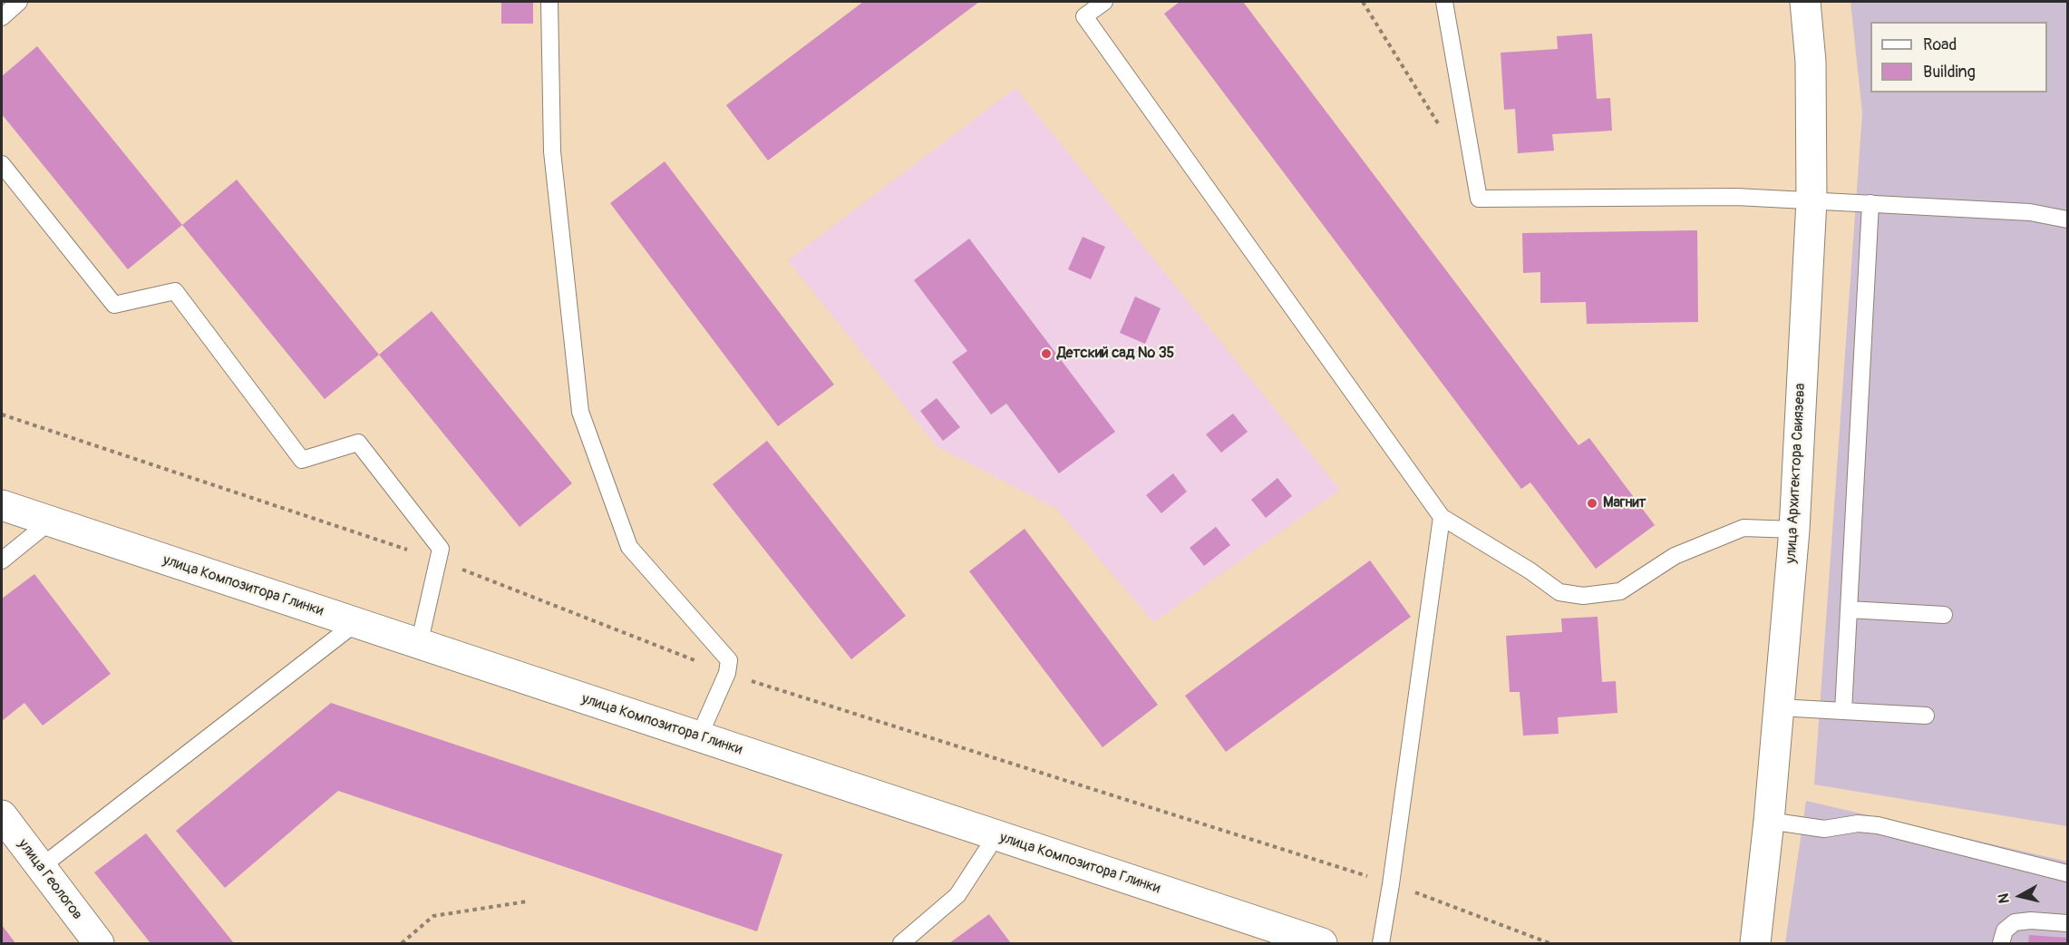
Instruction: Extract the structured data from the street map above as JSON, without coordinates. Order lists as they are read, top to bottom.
{
  "streets": {
    "street": ["улица Архитектора Свиязева", "улица Композитора Глинки", "улица Геологов"]
  },
  "places": ["Детский сад № 35", "Магнит"],
  "legend": ["Road", "Building"],
  "north": "left"
}
